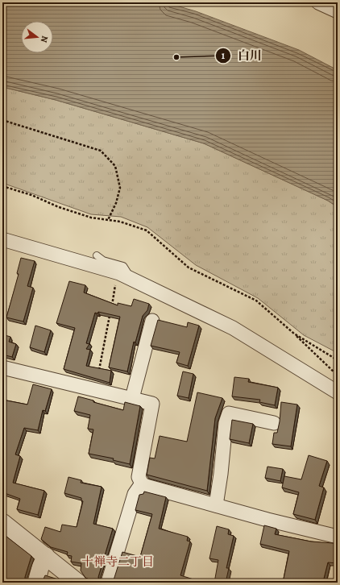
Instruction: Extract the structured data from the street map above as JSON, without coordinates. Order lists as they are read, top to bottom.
{
  "districts": ["十禅寺二丁目"],
  "places": ["白川"],
  "north": "right"
}
